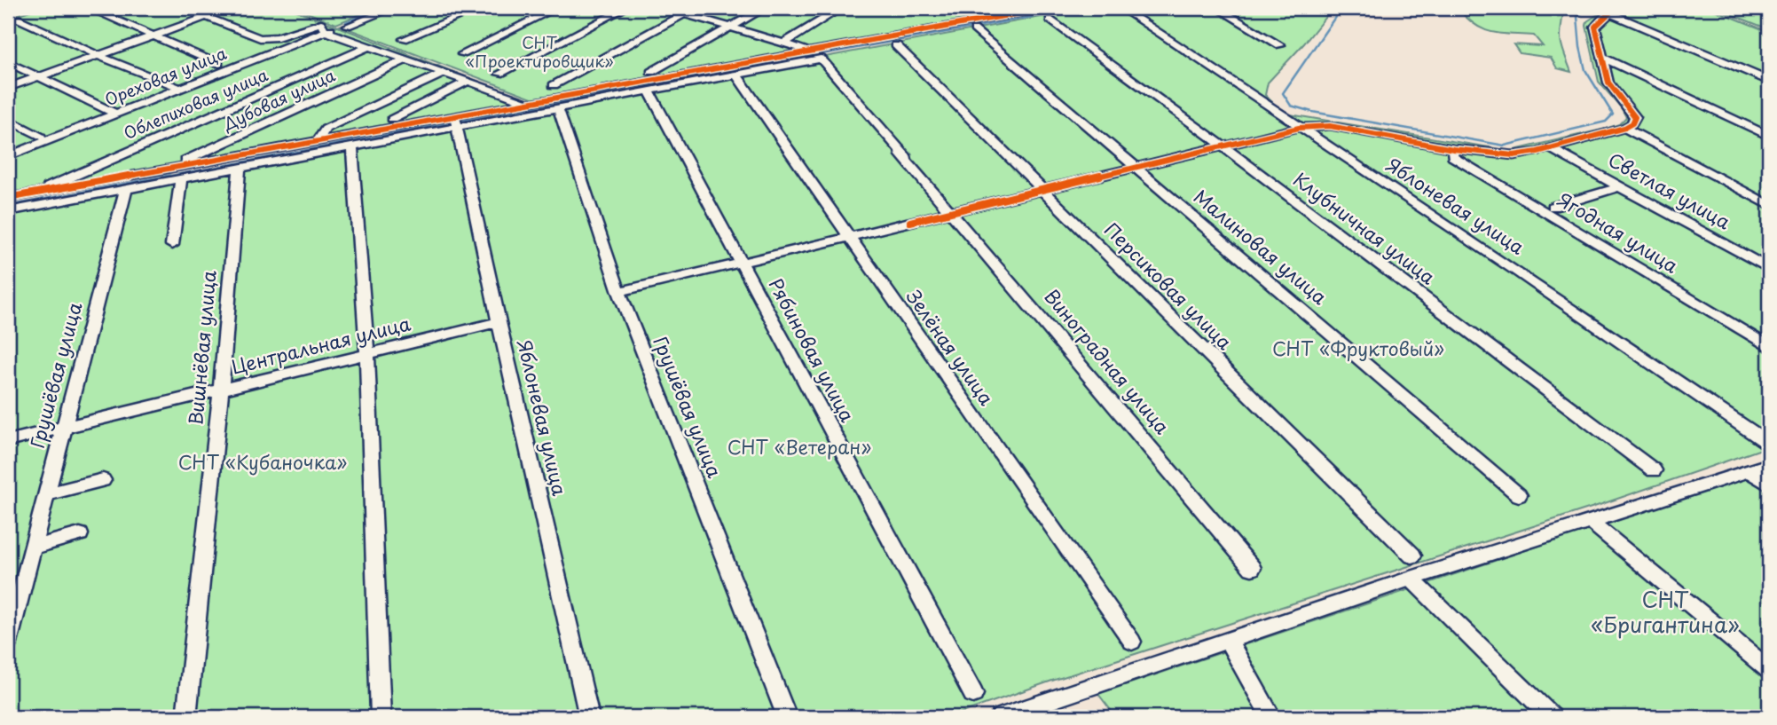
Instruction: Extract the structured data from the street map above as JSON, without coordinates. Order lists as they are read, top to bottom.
{
  "streets": {
    "street": [
      "Ореховая улица",
      "Дубовая улица",
      "Облепиховая улица",
      "Светлая улица",
      "Яблоневая улица",
      "Клубничная улица",
      "Ягодная улица",
      "Малиновая улица",
      "Персиковая улица",
      "Центральная улица",
      "Вишнёвая улица",
      "Зелёная улица",
      "Рябиновая улица",
      "Грушёвая улица"
    ]
  },
  "crossings": [
    ["Яблоневая улица", "Центральная улица"],
    ["Центральная улица", "Вишнёвая улица"],
    ["Центральная улица", "Грушёвая улица"]
  ],
  "parks": [
    "СНТ «Проектировщик»",
    "СНТ «Фруктовый»",
    "СНТ «Ветеран»",
    "СНТ «Кубаночка»",
    "СНТ «Бригантина»"
  ]
}
